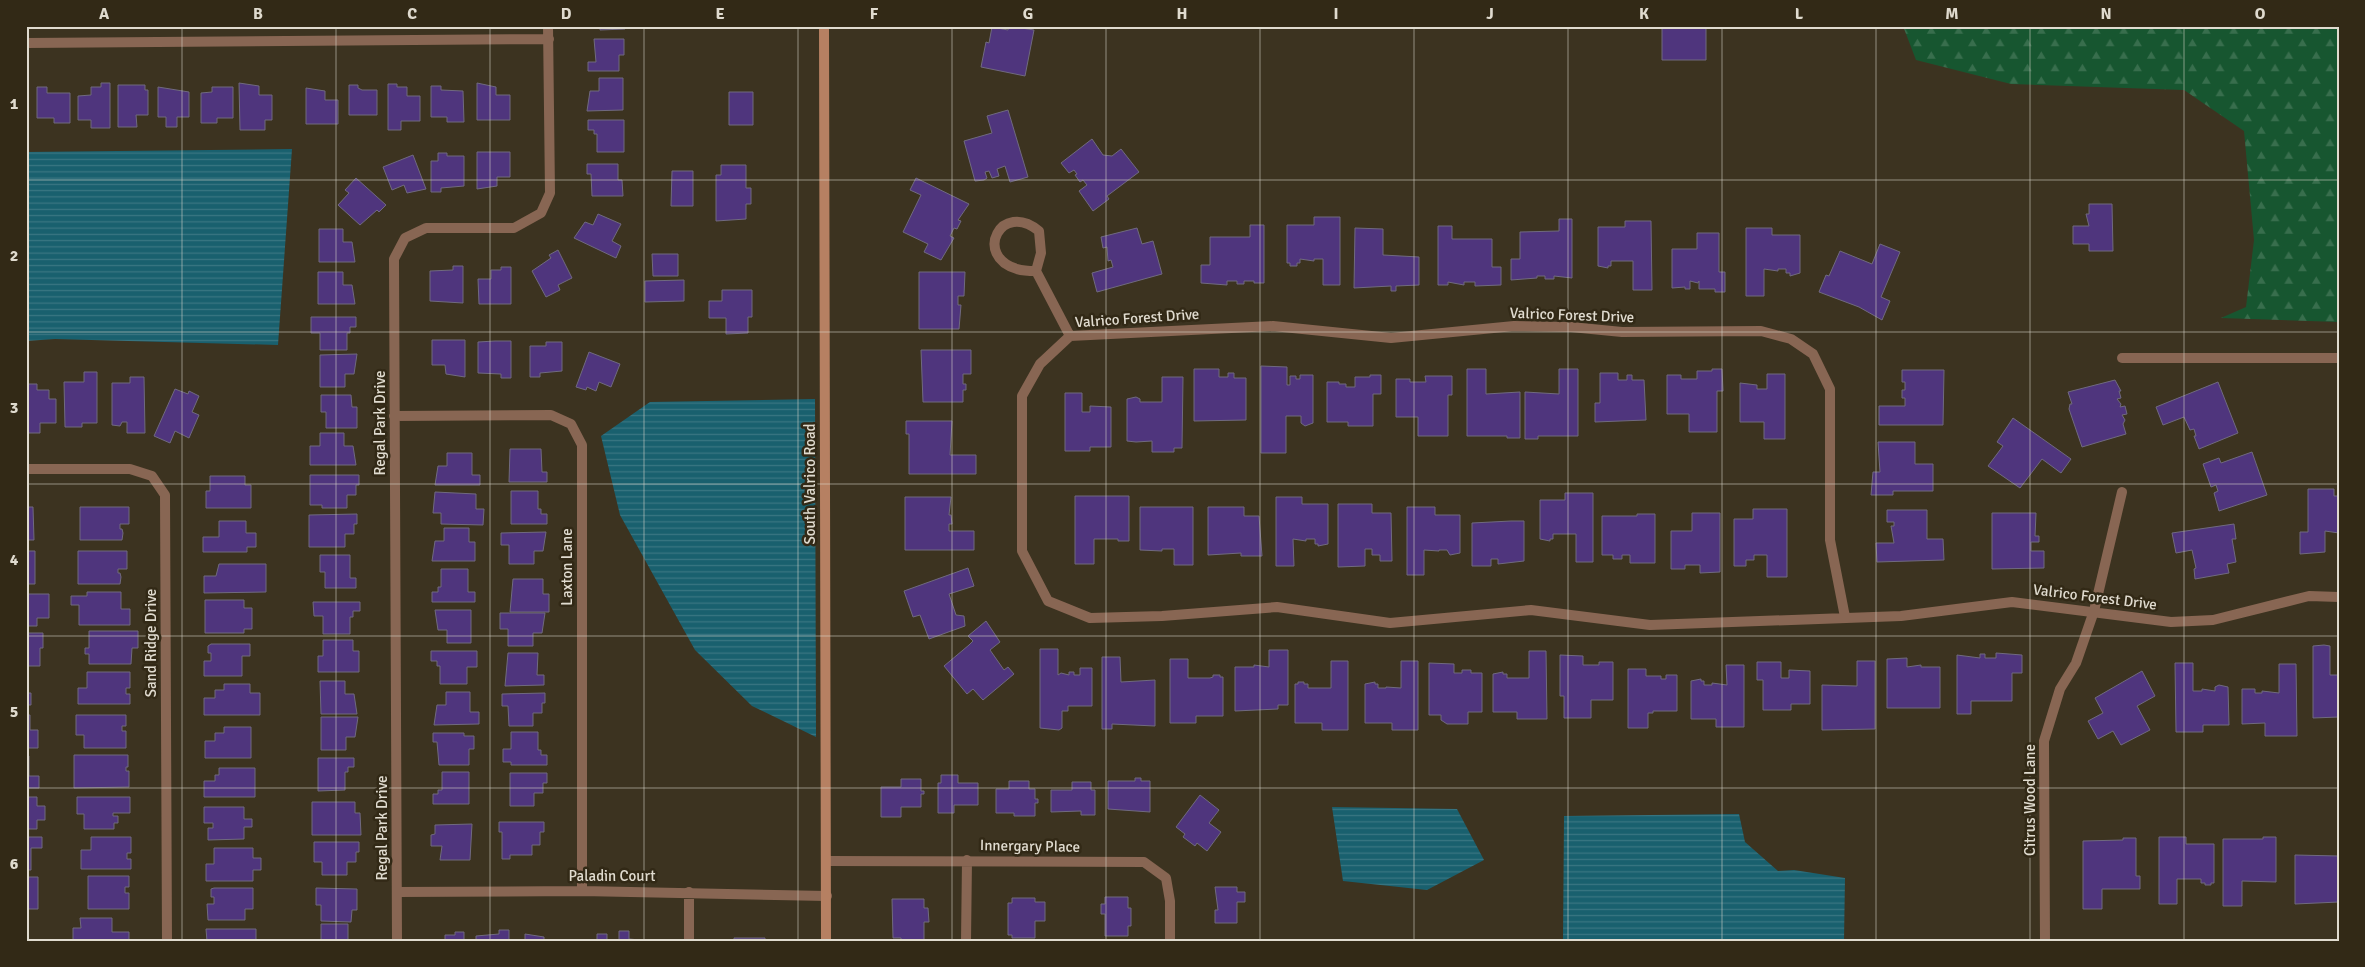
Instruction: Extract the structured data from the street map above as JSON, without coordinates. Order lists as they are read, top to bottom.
{
  "streets": {
    "street": [
      "Valrico Forest Drive",
      "Regal Park Drive",
      "South Valrico Road",
      "Laxton Lane",
      "Sand Ridge Drive",
      "Citrus Wood Lane",
      "Innergary Place",
      "Paladin Court"
    ]
  },
  "crossings": [
    ["Valrico Forest Drive", "Citrus Wood Lane"],
    ["Regal Park Drive", "Laxton Lane"],
    ["Regal Park Drive", "Paladin Court"],
    ["South Valrico Road", "Innergary Place"],
    ["South Valrico Road", "Paladin Court"],
    ["Laxton Lane", "Paladin Court"]
  ],
  "grid": {
    "columns": [
      "A",
      "B",
      "C",
      "D",
      "E",
      "F",
      "G",
      "H",
      "I",
      "J",
      "K",
      "L",
      "M",
      "N",
      "O"
    ],
    "rows": [
      "1",
      "2",
      "3",
      "4",
      "5",
      "6"
    ]
  }
}
